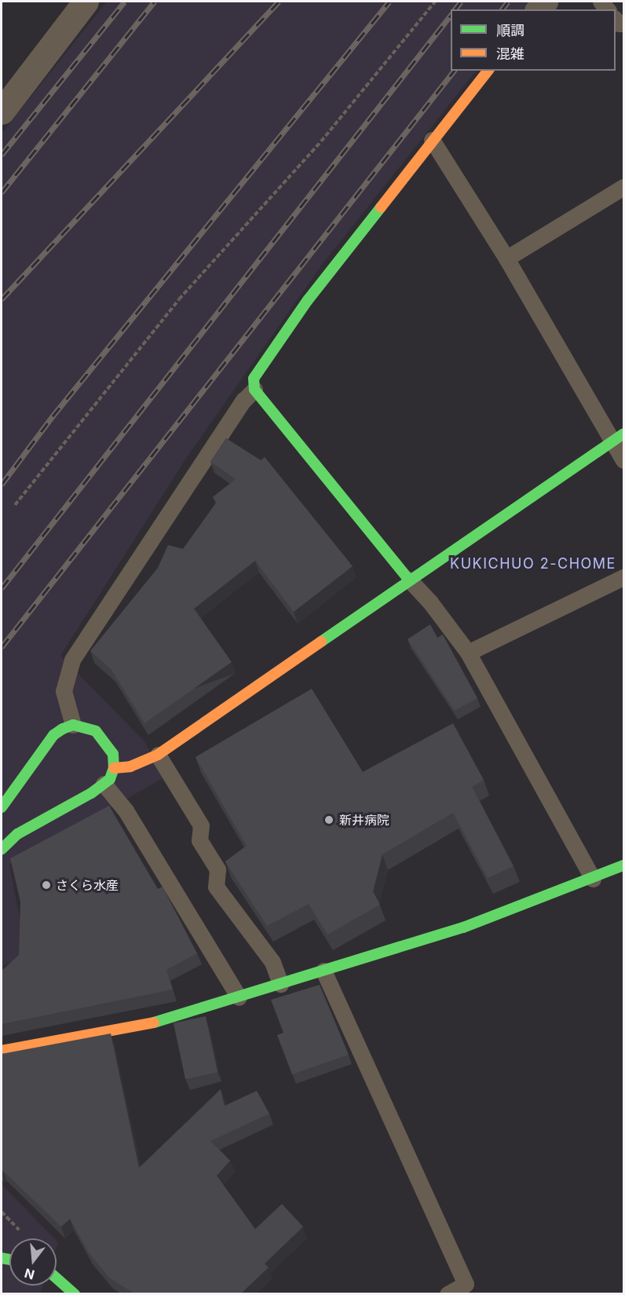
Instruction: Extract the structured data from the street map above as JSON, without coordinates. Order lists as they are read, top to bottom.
{
  "districts": ["KUKICHUO 2-CHOME"],
  "places": ["新井病院", "さくら水産"],
  "legend": ["順調", "混雑"],
  "north": "bottom"
}
